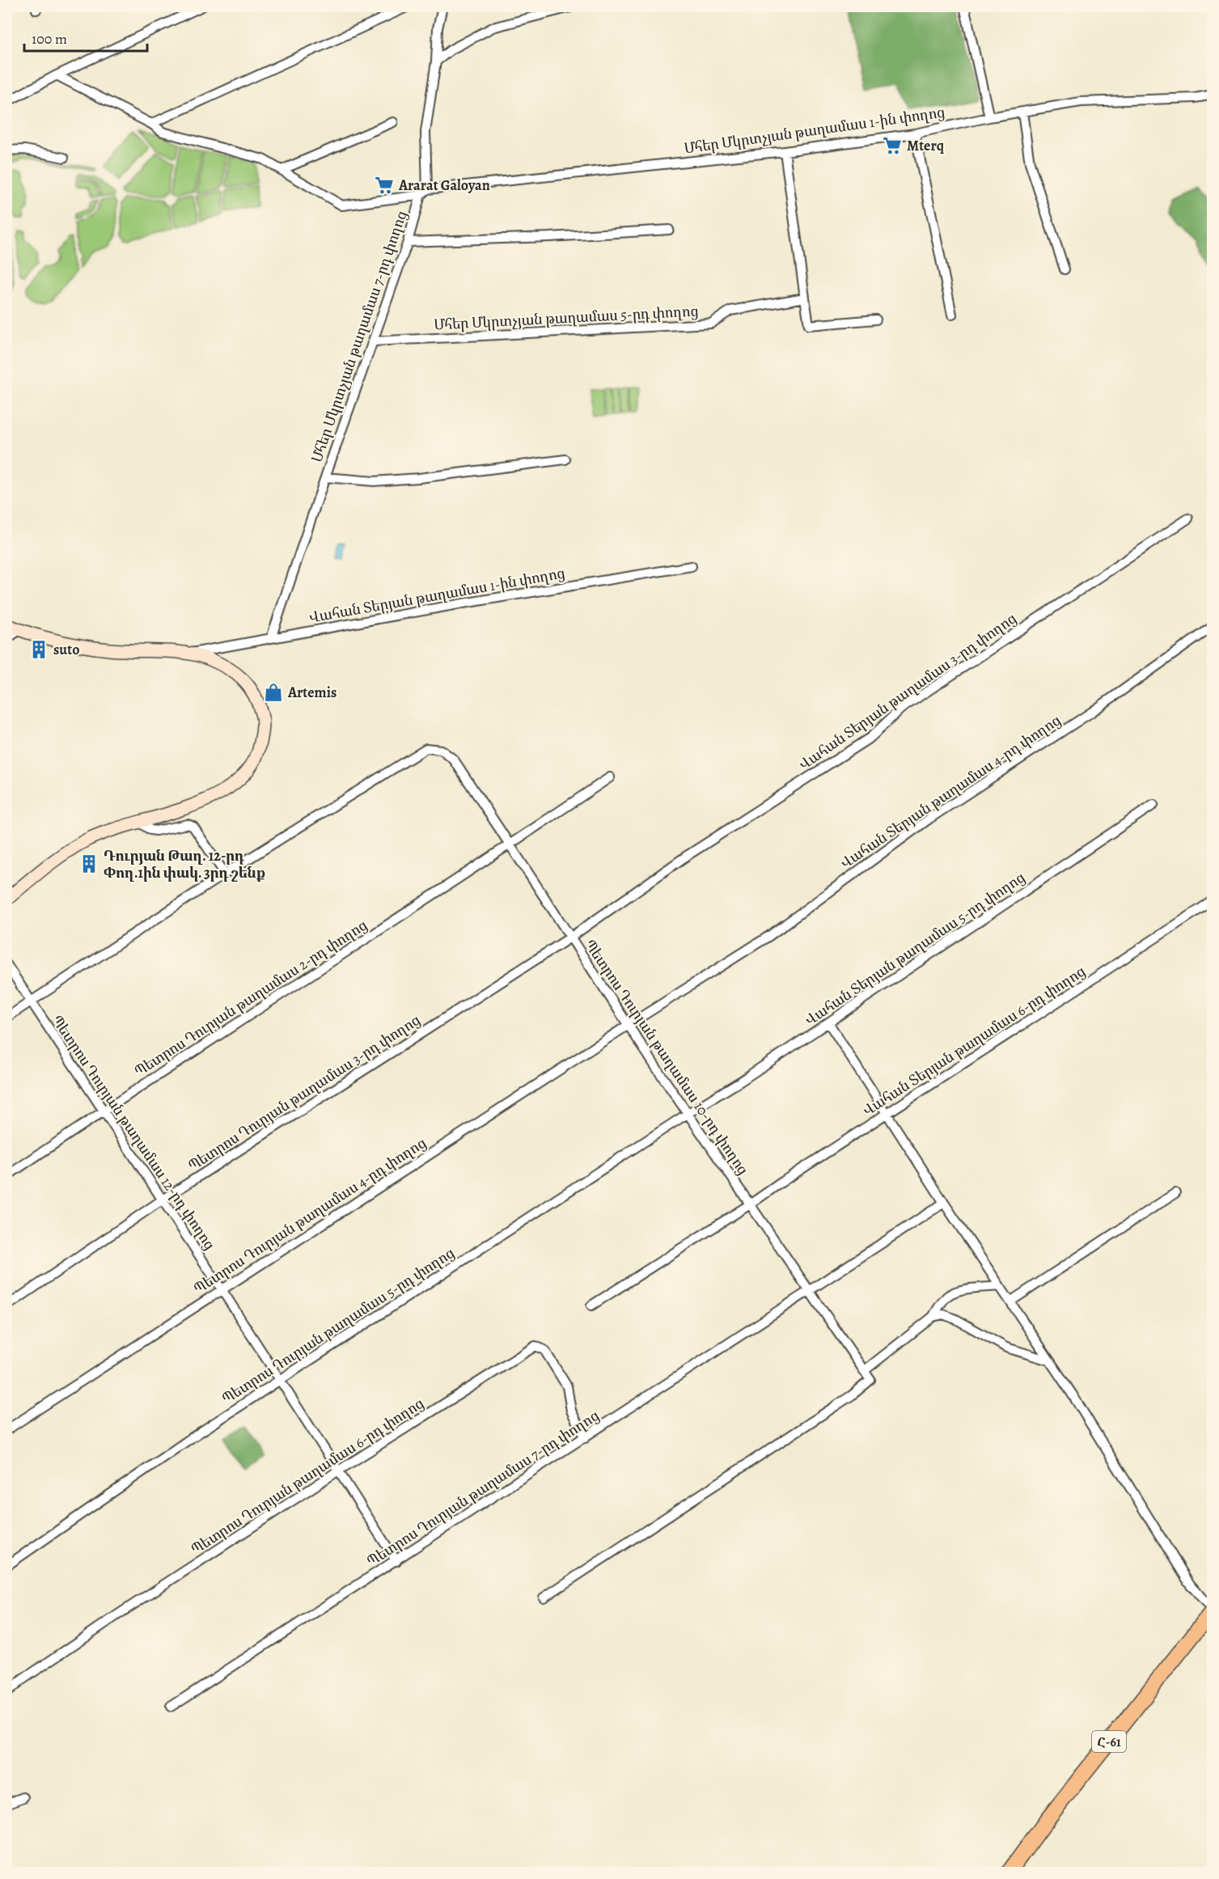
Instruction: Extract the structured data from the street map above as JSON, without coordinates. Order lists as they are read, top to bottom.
{
  "streets": {
    "main road": ["Հ-61"],
    "street": [
      "Մհեր Մկրտչյան թաղամաս 1-ին փողոց",
      "Մհեր Մկրտչյան թաղամաս 5-րդ փողոց",
      "Մհեր Մկրտչյան թաղամաս 7-րդ փողոց",
      "Վահան Տերյան թաղամաս 1-ին փողոց",
      "Վահան Տերյան թաղամաս 3-րդ փողոց",
      "Վահան Տերյան թաղամաս 4-րդ փողոց",
      "Վահան Տերյան թաղամաս 5-րդ փողոց",
      "Պետրոս Դուրյան թաղամաս 2-րդ փողոց",
      "Վահան Տերյան թաղամաս 6-րդ փողոց",
      "Պետրոս Դուրյան թաղամաս 10-րդ փողոց",
      "Պետրոս Դուրյան թաղամաս 3-րդ փողոց",
      "Պետրոս Դուրյան թաղամաս 12-րդ փողոց",
      "Պետրոս Դուրյան թաղամաս 4-րդ փողոց",
      "Պետրոս Դուրյան թաղամաս 5-րդ փողոց",
      "Պետրոս Դուրյան թաղամաս 6-րդ փողոց",
      "Պետրոս Դուրյան թաղամաս 7-րդ փողոց"
    ]
  },
  "crossings": [
    ["Մհեր Մկրտչյան թաղամաս 1-ին փողոց", "Մհեր Մկրտչյան թաղամաս 7-րդ փողոց"],
    ["Մհեր Մկրտչյան թաղամաս 5-րդ փողոց", "Մհեր Մկրտչյան թաղամաս 7-րդ փողոց"],
    ["Վահան Տերյան թաղամաս 3-րդ փողոց", "Պետրոս Դուրյան թաղամաս 10-րդ փողոց"],
    ["Վահան Տերյան թաղամաս 3-րդ փողոց", "Պետրոս Դուրյան թաղամաս 3-րդ փողոց"],
    ["Վահան Տերյան թաղամաս 4-րդ փողոց", "Պետրոս Դուրյան թաղամաս 10-րդ փողոց"],
    ["Վահան Տերյան թաղամաս 4-րդ փողոց", "Պետրոս Դուրյան թաղամաս 4-րդ փողոց"],
    ["Վահան Տերյան թաղամաս 5-րդ փողոց", "Պետրոս Դուրյան թաղամաս 10-րդ փողոց"],
    ["Վահան Տերյան թաղամաս 5-րդ փողոց", "Պետրոս Դուրյան թաղամաս 5-րդ փողոց"],
    ["Պետրոս Դուրյան թաղամաս 2-րդ փողոց", "Պետրոս Դուրյան թաղամաս 10-րդ փողոց"],
    ["Պետրոս Դուրյան թաղամաս 2-րդ փողոց", "Պետրոս Դուրյան թաղամաս 12-րդ փողոց"],
    ["Վահան Տերյան թաղամաս 6-րդ փողոց", "Պետրոս Դուրյան թաղամաս 10-րդ փողոց"],
    ["Պետրոս Դուրյան թաղամաս 10-րդ փողոց", "Պետրոս Դուրյան թաղամաս 3-րդ փողոց"],
    ["Պետրոս Դուրյան թաղամաս 10-րդ փողոց", "Պետրոս Դուրյան թաղամաս 4-րդ փողոց"],
    ["Պետրոս Դուրյան թաղամաս 10-րդ փողոց", "Պետրոս Դուրյան թաղամաս 5-րդ փողոց"],
    ["Պետրոս Դուրյան թաղամաս 10-րդ փողոց", "Պետրոս Դուրյան թաղամաս 7-րդ փողոց"],
    ["Պետրոս Դուրյան թաղամաս 3-րդ փողոց", "Պետրոս Դուրյան թաղամաս 12-րդ փողոց"],
    ["Պետրոս Դուրյան թաղամաս 12-րդ փողոց", "Պետրոս Դուրյան թաղամաս 4-րդ փողոց"],
    ["Պետրոս Դուրյան թաղամաս 12-րդ փողոց", "Պետրոս Դուրյան թաղամաս 5-րդ փողոց"],
    ["Պետրոս Դուրյան թաղամաս 12-րդ փողոց", "Պետրոս Դուրյան թաղամաս 6-րդ փողոց"],
    ["Պետրոս Դուրյան թաղամաս 12-րդ փողոց", "Պետրոս Դուրյան թաղամաս 7-րդ փողոց"],
    ["Պետրոս Դուրյան թաղամաս 6-րդ փողոց", "Պետրոս Դուրյան թաղամաս 7-րդ փողոց"]
  ],
  "places": {
    "supermarket": ["Mterq", "Ararat Galoyan"],
    "building": ["suto", "Դուրյան Թաղ. 12-րդ Փող.1ին փակ․ 3րդ շենք"],
    "shop": ["Artemis"]
  },
  "scale_bar": "100 m"
}
